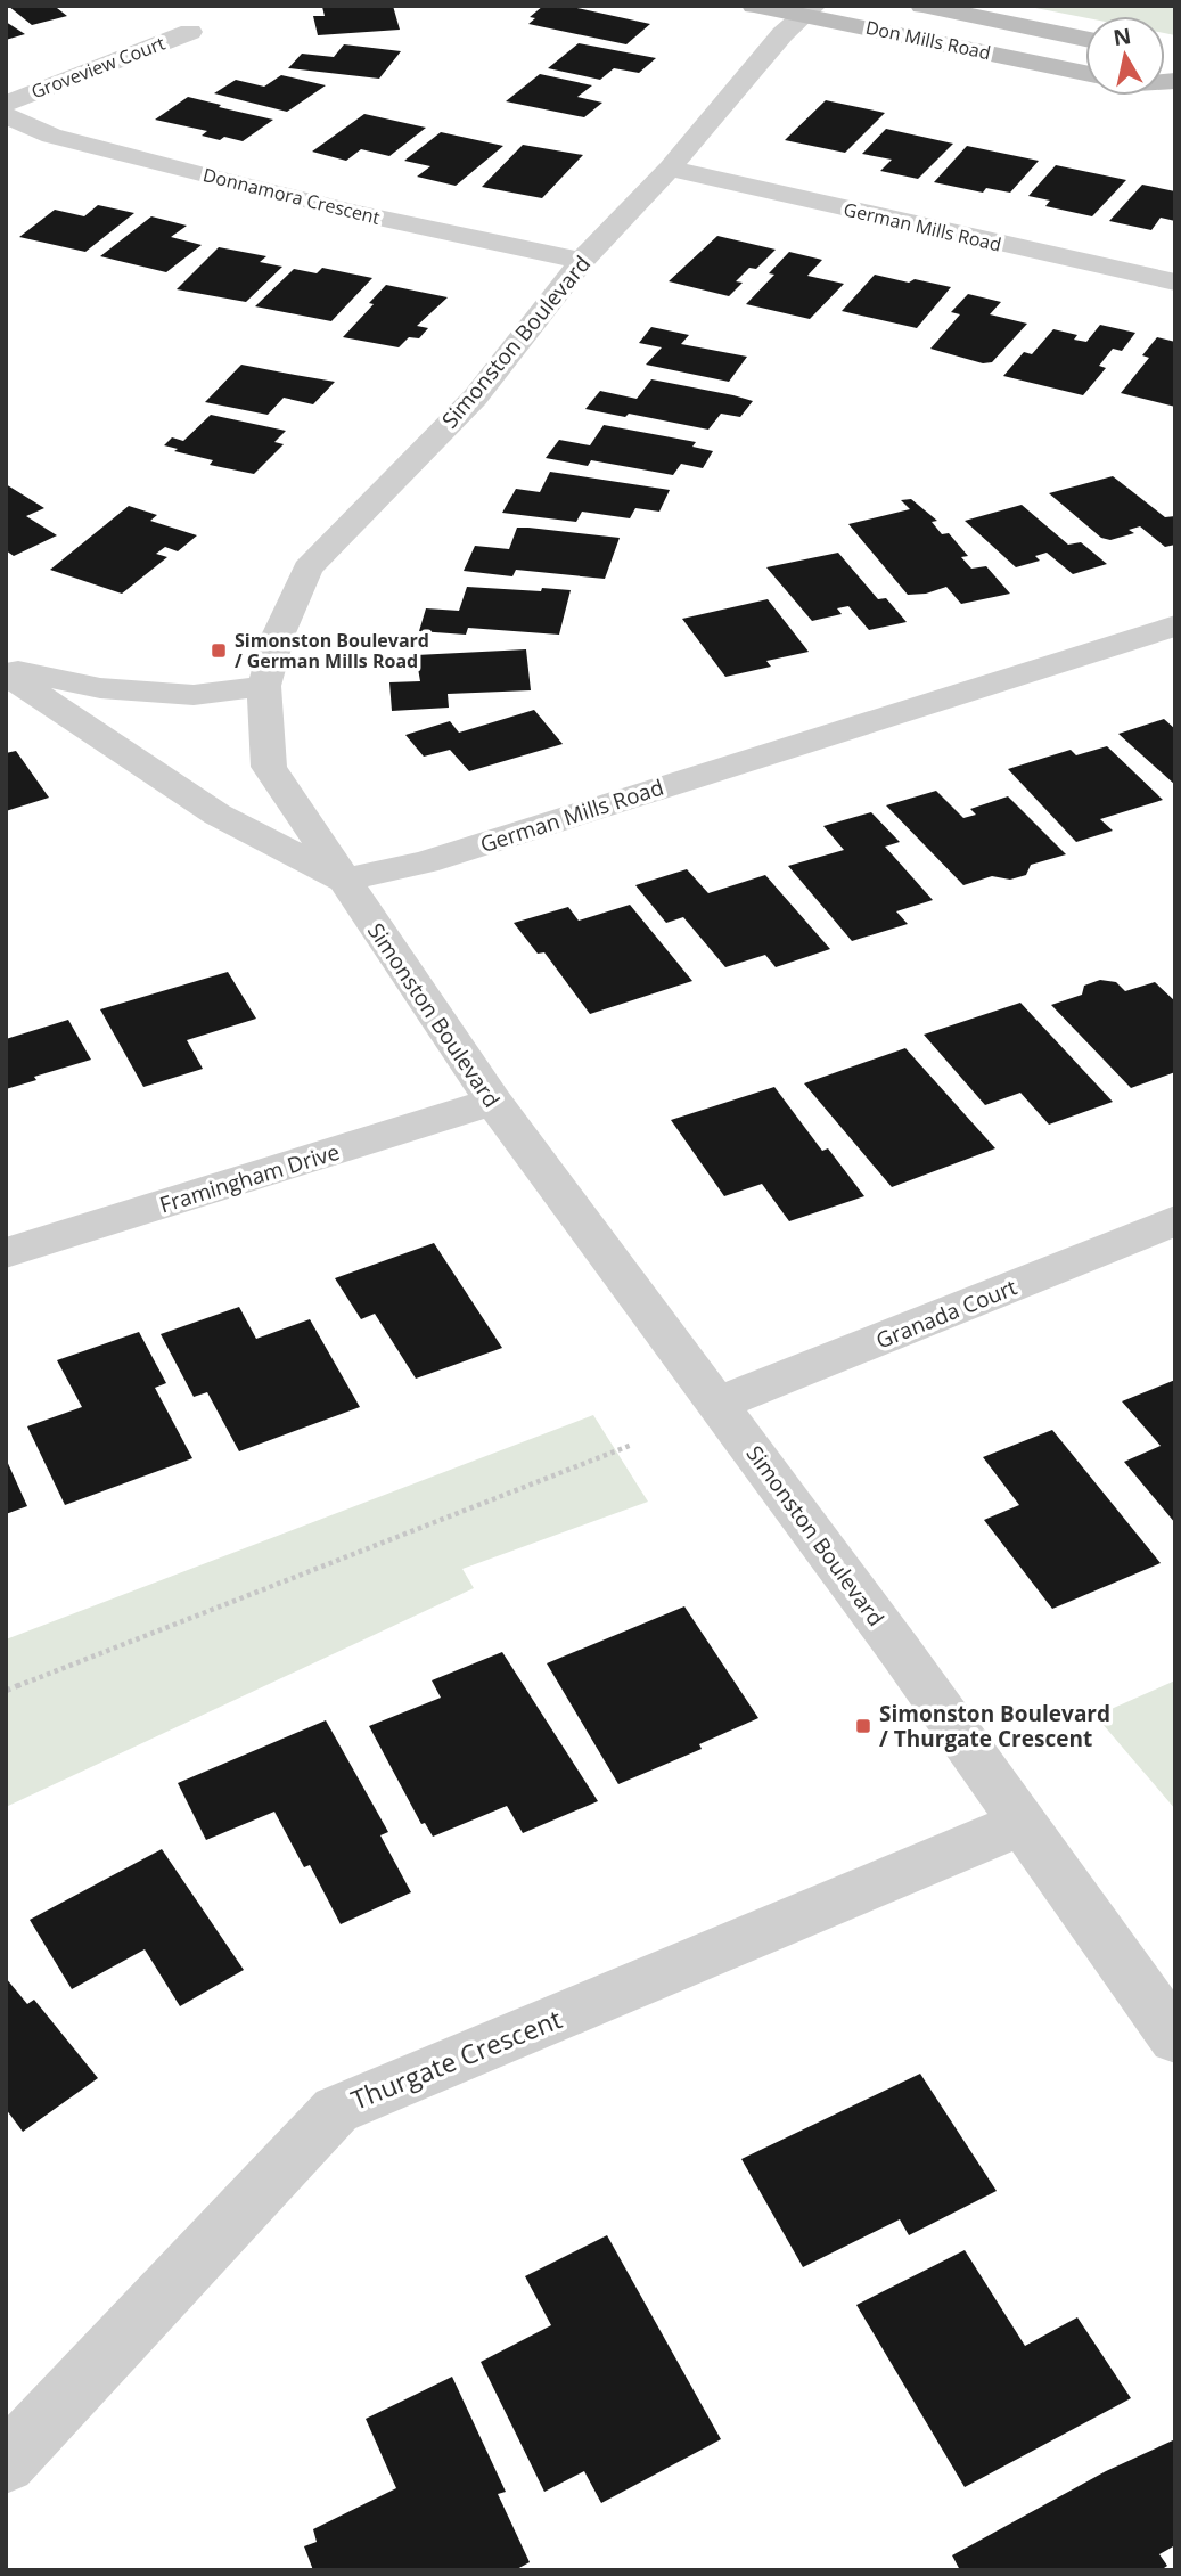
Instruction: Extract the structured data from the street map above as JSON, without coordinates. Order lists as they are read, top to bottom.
{
  "streets": {
    "main road": ["Don Mills Road"],
    "street": [
      "Groveview Court",
      "Donnamora Crescent",
      "German Mills Road",
      "Simonston Boulevard",
      "Framingham Drive",
      "Granada Court",
      "Thurgate Crescent"
    ]
  },
  "crossings": [
    ["Don Mills Road", "Simonston Boulevard"],
    ["Donnamora Crescent", "Simonston Boulevard"],
    ["German Mills Road", "Simonston Boulevard"],
    ["Simonston Boulevard", "Framingham Drive"],
    ["Simonston Boulevard", "Granada Court"],
    ["Simonston Boulevard", "Thurgate Crescent"]
  ],
  "places": {
    "transit": ["Simonston Boulevard / German Mills Road", "Simonston Boulevard / Thurgate Crescent"]
  },
  "north": "top"
}
